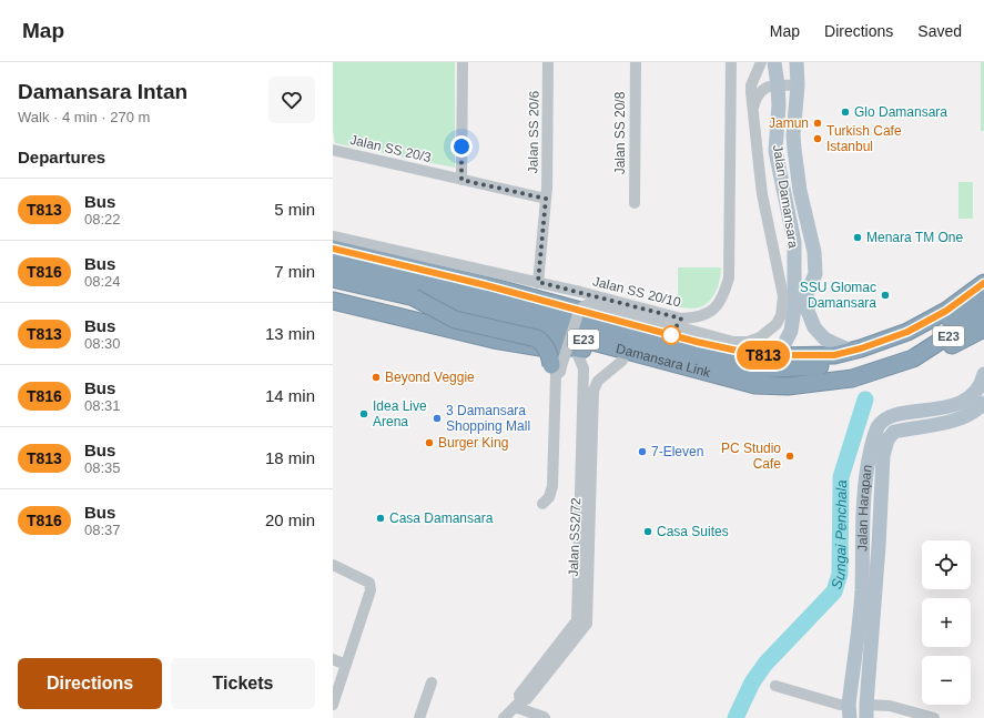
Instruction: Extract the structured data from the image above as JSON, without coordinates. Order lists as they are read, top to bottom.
{
  "streets": {
    "highway": ["E23", "Damansara Link"],
    "main road": ["Jalan Damansara", "Jalan Harapan"],
    "street": [
      "Jalan SS 20/6",
      "Jalan SS 20/8",
      "Jalan SS 20/3",
      "Jalan SS 20/10",
      "Jalan SS2/72"
    ]
  },
  "crossings": [
    ["Jalan SS 20/6", "Jalan SS 20/3"],
    ["Jalan SS 20/6", "Jalan SS 20/10"]
  ],
  "water": ["Sungai Penchala"],
  "places": [
    "Glo Damansara",
    "Jamun",
    "Turkish Cafe Istanbul",
    "Menara TM One",
    "SSU Glomac Damansara",
    "Beyond Veggie",
    "Idea Live Arena",
    "3 Damansara Shopping Mall",
    "Burger King",
    "7-Eleven",
    "PC Studio Cafe",
    "Casa Damansara",
    "Casa Suites"
  ],
  "lines": ["bus line T813"],
  "page": {
    "header": "Map",
    "nav": ["Map", "Directions", "Saved"],
    "heading": [
      ["Damansara Intan", "Walk · 4 min · 270 m"],
      "Departures"
    ],
    "on_map": "T813",
    "list": [
      {
        "mark": "T813",
        "name": "Bus",
        "note": "08:22",
        "value": "5 min"
      },
      {
        "mark": "T816",
        "name": "Bus",
        "note": "08:24",
        "value": "7 min"
      },
      {
        "mark": "T813",
        "name": "Bus",
        "note": "08:30",
        "value": "13 min"
      },
      {
        "mark": "T816",
        "name": "Bus",
        "note": "08:31",
        "value": "14 min"
      },
      {
        "mark": "T813",
        "name": "Bus",
        "note": "08:35",
        "value": "18 min"
      },
      {
        "mark": "T816",
        "name": "Bus",
        "note": "08:37",
        "value": "20 min"
      }
    ],
    "map_buttons": ["+", "−"],
    "buttons": ["Directions", "Tickets"]
  }
}
